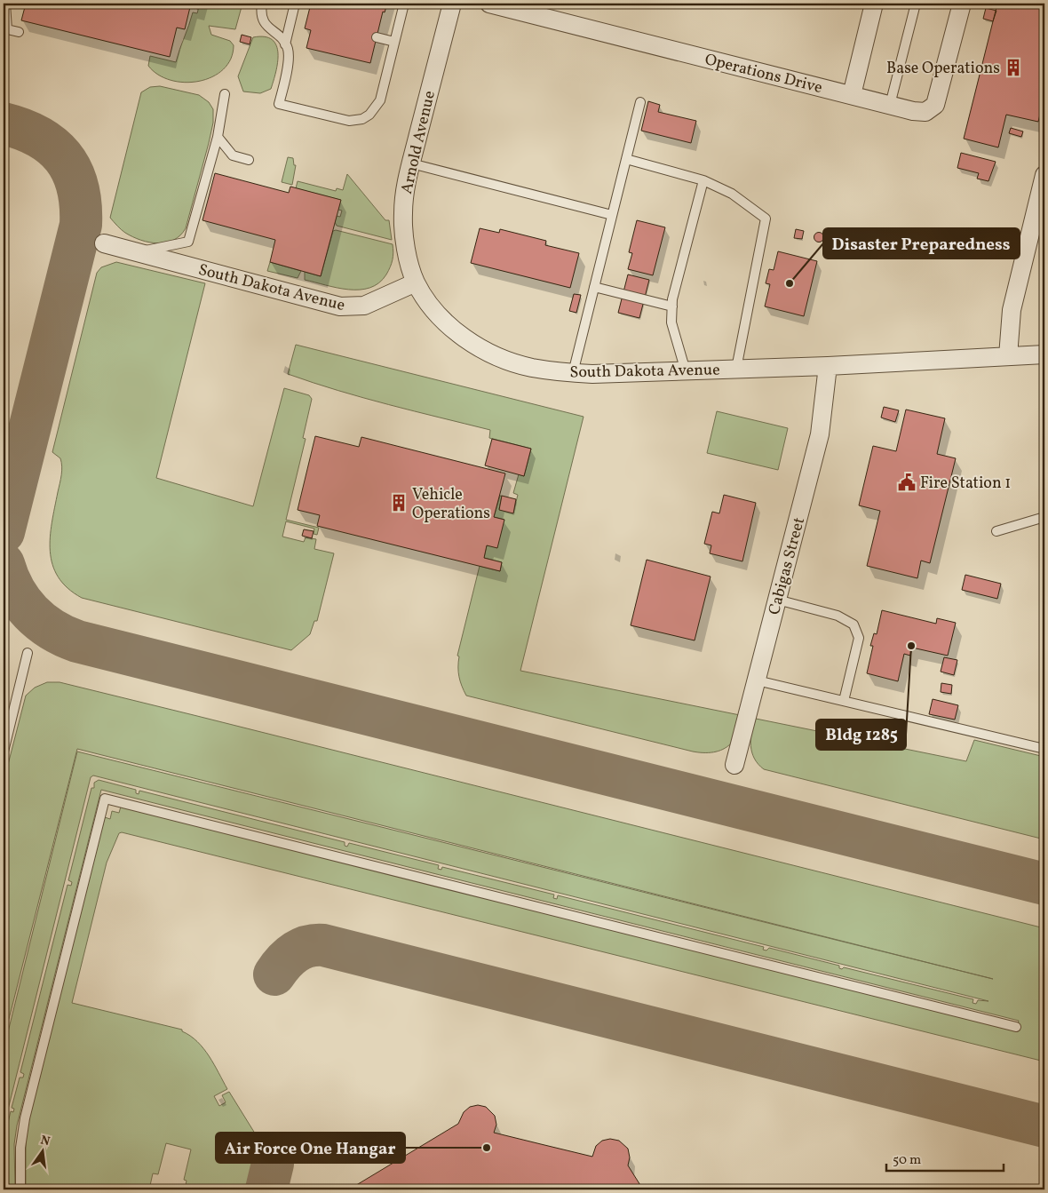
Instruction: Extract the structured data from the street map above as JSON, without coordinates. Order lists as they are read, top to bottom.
{
  "streets": {
    "street": [
      "Operations Drive",
      "Arnold Avenue",
      "South Dakota Avenue",
      "Cabigas Street"
    ]
  },
  "crossings": [
    ["Arnold Avenue", "South Dakota Avenue"],
    ["South Dakota Avenue", "Cabigas Street"]
  ],
  "places": {
    "building": ["Base Operations", "Vehicle Operations"],
    "other": ["Disaster Preparedness", "Bldg 1285", "Air Force One Hangar"],
    "public building": ["Fire Station 1"]
  },
  "scale_bar": "50 m",
  "north": "top"
}
